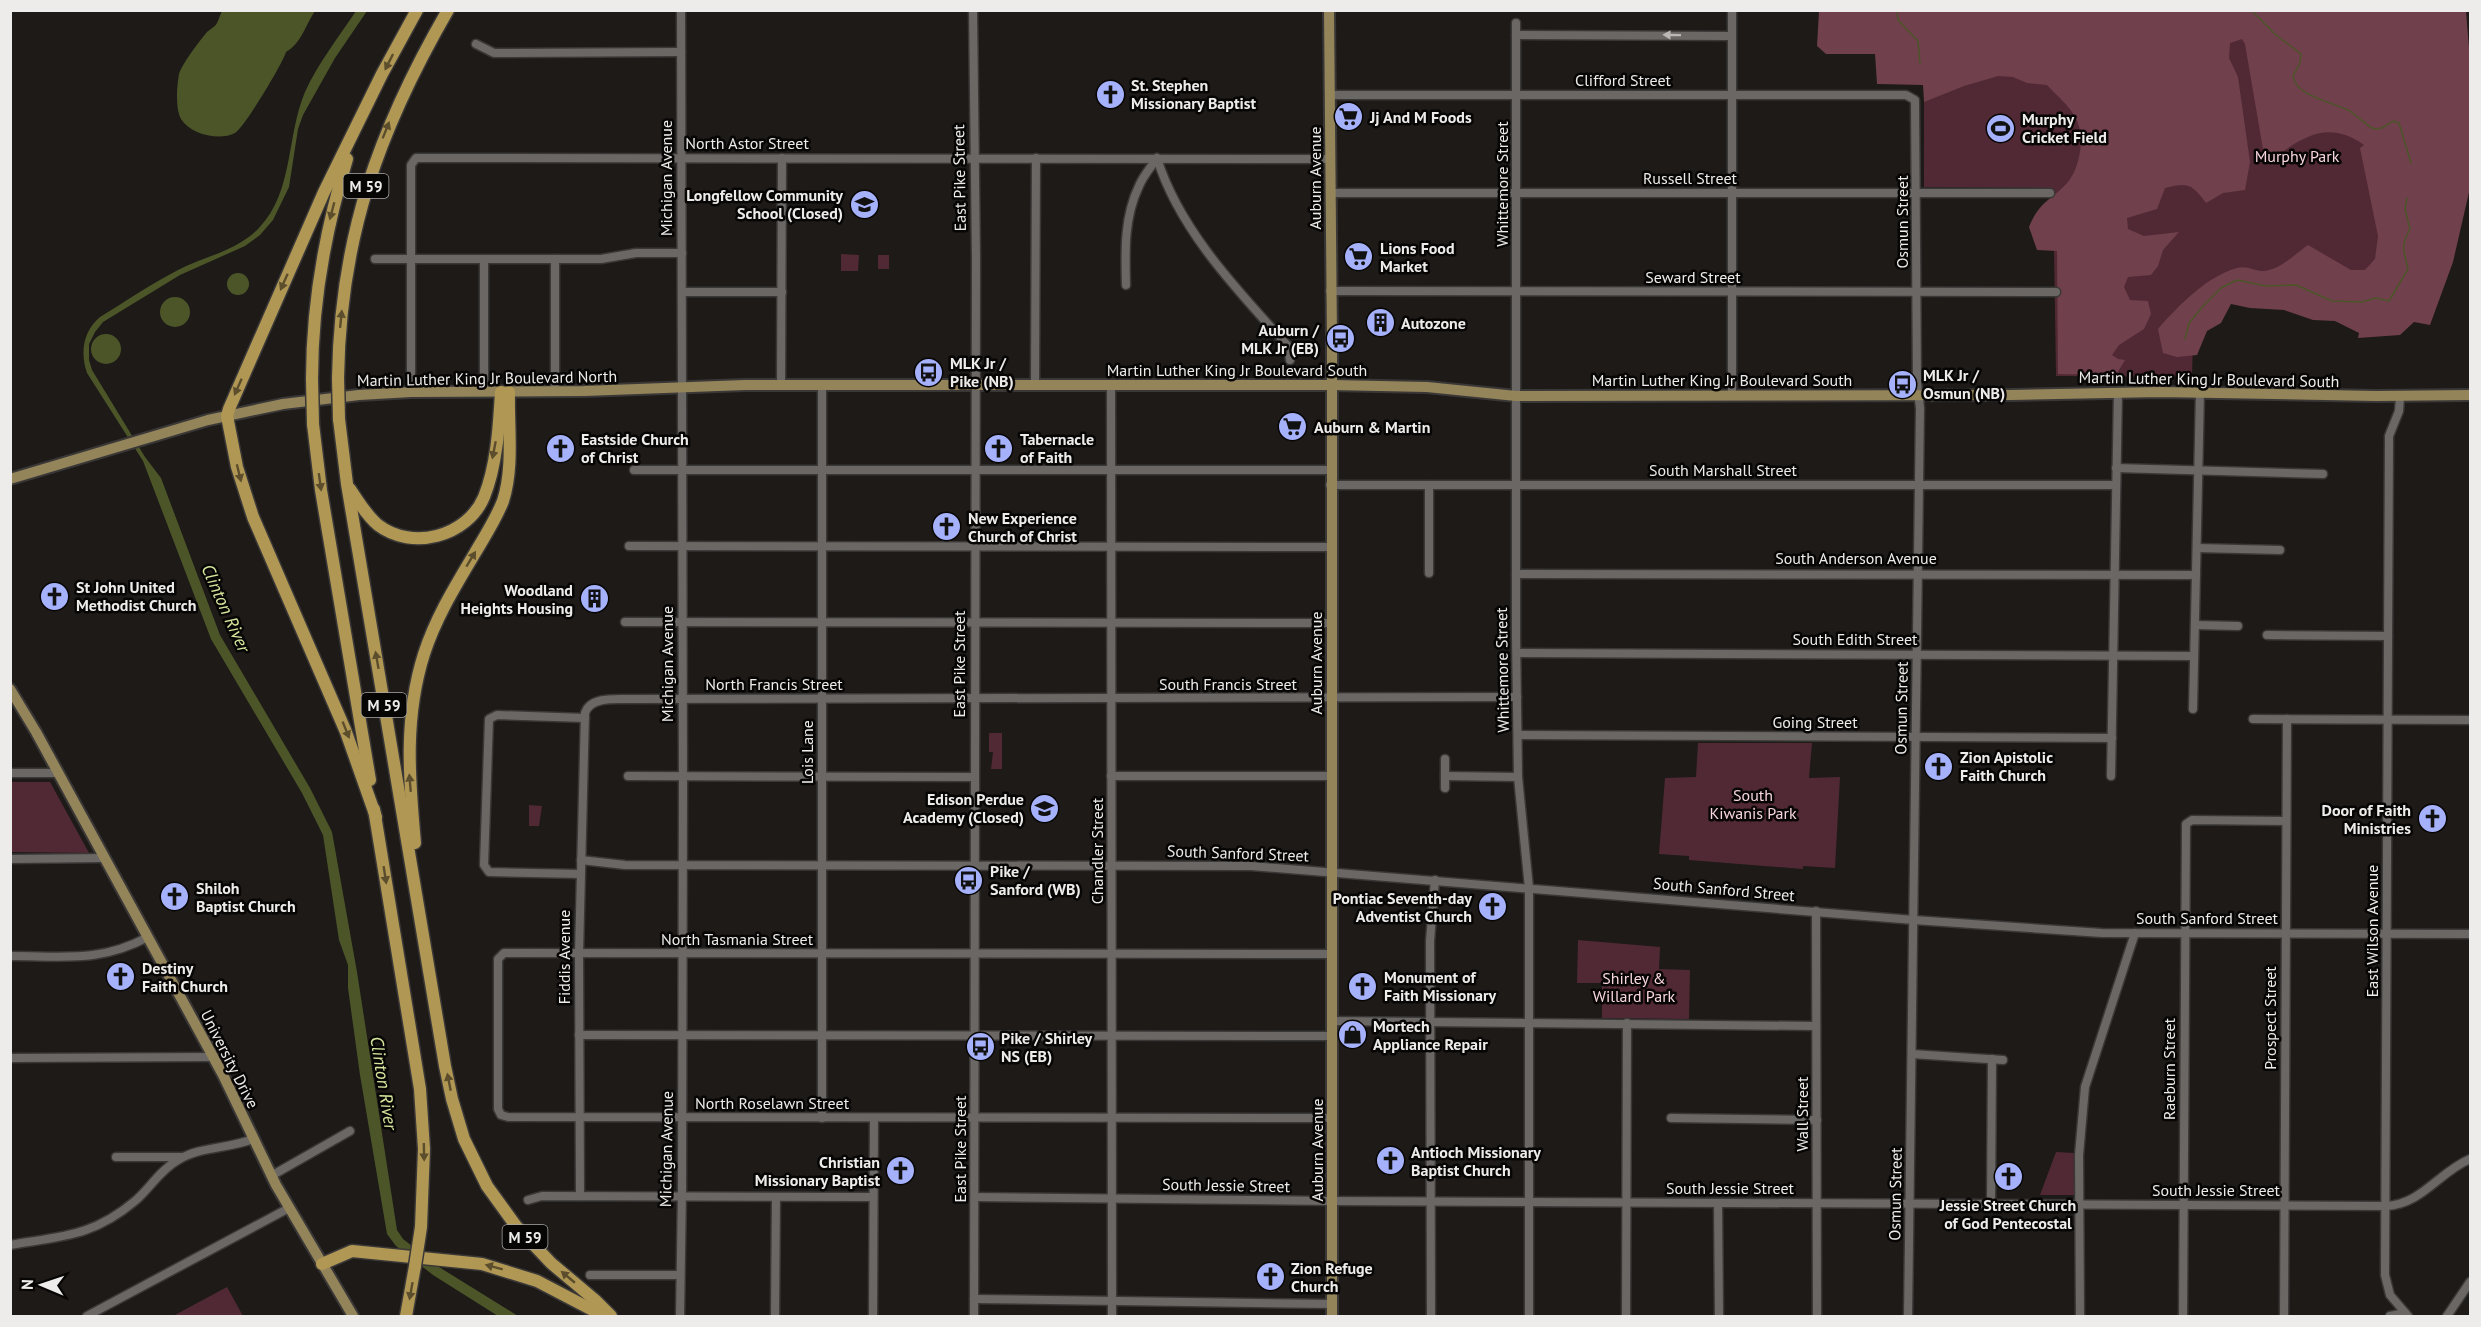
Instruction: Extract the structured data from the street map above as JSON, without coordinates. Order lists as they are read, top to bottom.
{
  "streets": {
    "highway": ["M 59"],
    "main road": [
      "Auburn Avenue",
      "Martin Luther King Jr Boulevard South",
      "Martin Luther King Jr Boulevard North",
      "University Drive"
    ],
    "street": [
      "Clifford Street",
      "North Astor Street",
      "Michigan Avenue",
      "East Pike Street",
      "Russell Street",
      "Whittemore Street",
      "Osmun Street",
      "Seward Street",
      "South Marshall Street",
      "South Anderson Avenue",
      "South Edith Street",
      "North Francis Street",
      "South Francis Street",
      "Going Street",
      "Lois Lane",
      "Chandler Street",
      "South Sanford Street",
      "East Wilson Avenue",
      "North Tasmania Street",
      "Fiddis Avenue",
      "Prospect Street",
      "Raeburn Street",
      "North Roselawn Street",
      "Wall Street",
      "South Jessie Street"
    ]
  },
  "crossings": [
    ["Clifford Street", "Auburn Avenue"],
    ["Clifford Street", "Whittemore Street"],
    ["Clifford Street", "Osmun Street"],
    ["North Astor Street", "Michigan Avenue"],
    ["North Astor Street", "East Pike Street"],
    ["North Astor Street", "Auburn Avenue"],
    ["Michigan Avenue", "Martin Luther King Jr Boulevard North"],
    ["Michigan Avenue", "North Francis Street"],
    ["Michigan Avenue", "South Sanford Street"],
    ["Michigan Avenue", "North Tasmania Street"],
    ["Michigan Avenue", "North Roselawn Street"],
    ["East Pike Street", "Martin Luther King Jr Boulevard South"],
    ["East Pike Street", "Martin Luther King Jr Boulevard North"],
    ["East Pike Street", "North Francis Street"],
    ["East Pike Street", "South Francis Street"],
    ["East Pike Street", "South Sanford Street"],
    ["East Pike Street", "North Tasmania Street"],
    ["East Pike Street", "North Roselawn Street"],
    ["East Pike Street", "South Jessie Street"],
    ["Auburn Avenue", "Russell Street"],
    ["Auburn Avenue", "Seward Street"],
    ["Auburn Avenue", "Martin Luther King Jr Boulevard South"],
    ["Auburn Avenue", "South Marshall Street"],
    ["Auburn Avenue", "South Francis Street"],
    ["Auburn Avenue", "South Sanford Street"],
    ["Auburn Avenue", "North Tasmania Street"],
    ["Auburn Avenue", "North Roselawn Street"],
    ["Auburn Avenue", "South Jessie Street"],
    ["Russell Street", "Whittemore Street"],
    ["Russell Street", "Osmun Street"],
    ["Whittemore Street", "Seward Street"],
    ["Whittemore Street", "Martin Luther King Jr Boulevard South"],
    ["Whittemore Street", "South Marshall Street"],
    ["Whittemore Street", "South Anderson Avenue"],
    ["Whittemore Street", "South Edith Street"],
    ["Whittemore Street", "South Francis Street"],
    ["Whittemore Street", "Going Street"],
    ["Whittemore Street", "South Sanford Street"],
    ["Whittemore Street", "South Jessie Street"],
    ["Osmun Street", "Seward Street"],
    ["Osmun Street", "Martin Luther King Jr Boulevard South"],
    ["Osmun Street", "South Marshall Street"],
    ["Osmun Street", "South Anderson Avenue"],
    ["Osmun Street", "South Edith Street"],
    ["Osmun Street", "Going Street"],
    ["Osmun Street", "South Sanford Street"],
    ["Osmun Street", "South Jessie Street"],
    ["Martin Luther King Jr Boulevard South", "Martin Luther King Jr Boulevard North"],
    ["Martin Luther King Jr Boulevard South", "Chandler Street"],
    ["Martin Luther King Jr Boulevard South", "East Wilson Avenue"],
    ["Martin Luther King Jr Boulevard North", "Lois Lane"],
    ["North Francis Street", "South Francis Street"],
    ["North Francis Street", "Lois Lane"],
    ["North Francis Street", "Fiddis Avenue"],
    ["South Francis Street", "Chandler Street"],
    ["Lois Lane", "South Sanford Street"],
    ["Lois Lane", "North Tasmania Street"],
    ["Lois Lane", "North Roselawn Street"],
    ["Chandler Street", "South Sanford Street"],
    ["Chandler Street", "North Tasmania Street"],
    ["Chandler Street", "North Roselawn Street"],
    ["Chandler Street", "South Jessie Street"],
    ["South Sanford Street", "East Wilson Avenue"],
    ["South Sanford Street", "Fiddis Avenue"],
    ["South Sanford Street", "Prospect Street"],
    ["South Sanford Street", "Raeburn Street"],
    ["South Sanford Street", "Wall Street"],
    ["East Wilson Avenue", "South Jessie Street"],
    ["North Tasmania Street", "Fiddis Avenue"],
    ["North Tasmania Street", "North Roselawn Street"],
    ["Fiddis Avenue", "North Roselawn Street"],
    ["Prospect Street", "Raeburn Street"],
    ["Prospect Street", "South Jessie Street"],
    ["Raeburn Street", "South Jessie Street"],
    ["Wall Street", "South Jessie Street"]
  ],
  "water": ["Clinton River"],
  "parks": ["Murphy Park", "South Kiwanis Park", "Shirley & Willard Park"],
  "places": {
    "church": [
      "St. Stephen Missionary Baptist",
      "Eastside Church of Christ",
      "Tabernacle of Faith",
      "New Experience Church of Christ",
      "St John United Methodist Church",
      "Zion Apistolic Faith Church",
      "Door of Faith Ministries",
      "Shiloh Baptist Church",
      "Pontiac Seventh-day Adventist Church",
      "Destiny Faith Church",
      "Monument of Faith Missionary",
      "Antioch Missionary Baptist Church",
      "Christian Missionary Baptist",
      "Jessie Street Church of God Pentecostal",
      "Zion Refuge Church"
    ],
    "supermarket": ["Jj And M Foods", "Lions Food Market", "Auburn & Martin"],
    "sports": ["Murphy Cricket Field"],
    "school or university": ["Longfellow Community School (Closed)", "Edison Perdue Academy (Closed)"],
    "building": ["Autozone", "Woodland Heights Housing"],
    "bus stop": [
      "Auburn / MLK Jr (EB)",
      "MLK Jr / Pike (NB)",
      "MLK Jr / Osmun (NB)",
      "Pike / Sanford (WB)",
      "Pike / Shirley NS (EB)"
    ],
    "shop": ["Mortech Appliance Repair"]
  },
  "north": "left"
}
